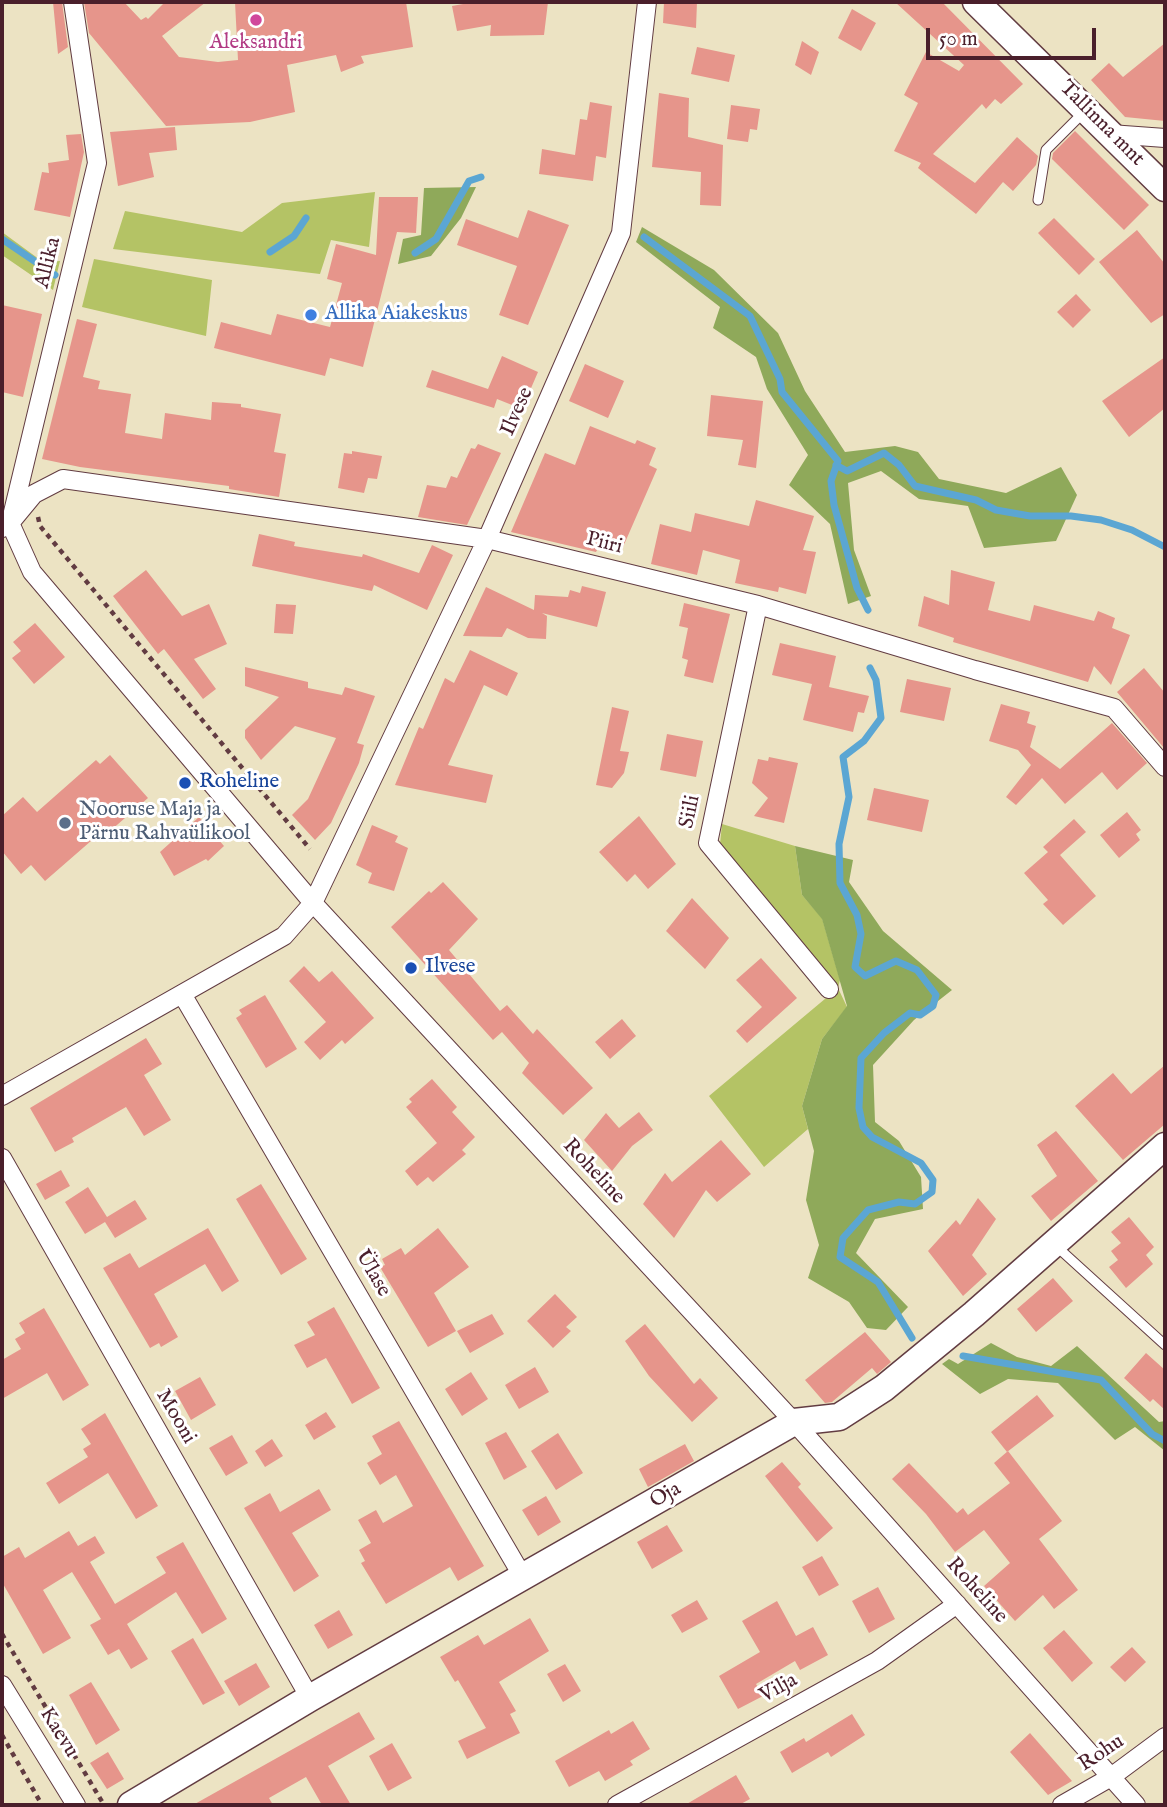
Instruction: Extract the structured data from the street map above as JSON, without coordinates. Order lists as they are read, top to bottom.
{
  "streets": {
    "street": [
      "Tallinna mnt",
      "Allika",
      "Ilvese",
      "Piiri",
      "Siili",
      "Roheline",
      "Ülase",
      "Mooni",
      "Oja",
      "Vilja",
      "Kaevu",
      "Rohu"
    ]
  },
  "crossings": [
    ["Allika", "Piiri"],
    ["Allika", "Roheline"],
    ["Ilvese", "Piiri"],
    ["Ilvese", "Roheline"],
    ["Ilvese", "Ülase"],
    ["Piiri", "Siili"],
    ["Piiri", "Roheline"],
    ["Roheline", "Oja"],
    ["Roheline", "Vilja"],
    ["Roheline", "Rohu"],
    ["Ülase", "Oja"],
    ["Mooni", "Oja"]
  ],
  "places": [
    "Aleksandri",
    "Allika Aiakeskus",
    "Roheline",
    "Nooruse Maja ja Pärnu Rahvaülikool",
    "Ilvese"
  ],
  "scale_bar": "50 m"
}
